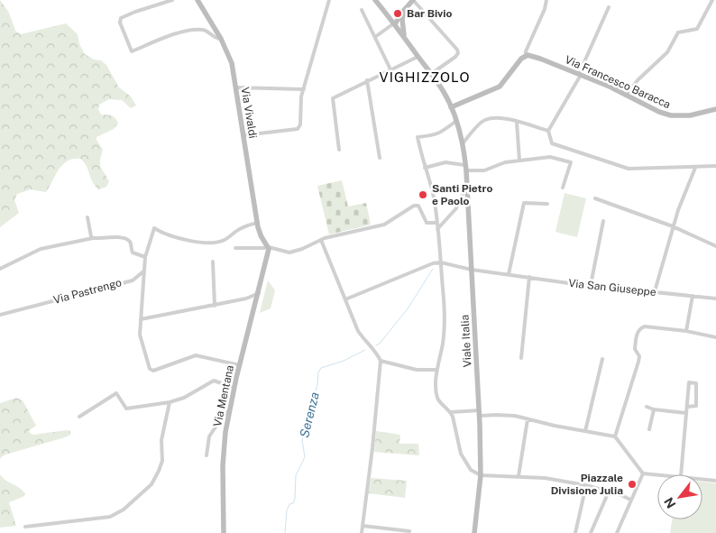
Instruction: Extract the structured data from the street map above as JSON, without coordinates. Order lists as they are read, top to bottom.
{
  "streets": {
    "street": [
      "Via Francesco Baracca",
      "Via Vivaldi",
      "Via San Giuseppe",
      "Via Pastrengo",
      "Viale Italia",
      "Via Mentana"
    ]
  },
  "crossings": [
    ["Via Vivaldi", "Via Mentana"],
    ["Via San Giuseppe", "Viale Italia"]
  ],
  "districts": ["VIGHIZZOLO"],
  "water": ["Serenza"],
  "places": ["Bar Bivio", "Santi Pietro e Paolo", "Piazzale Divisione Julia"],
  "north": "bottom left"
}
